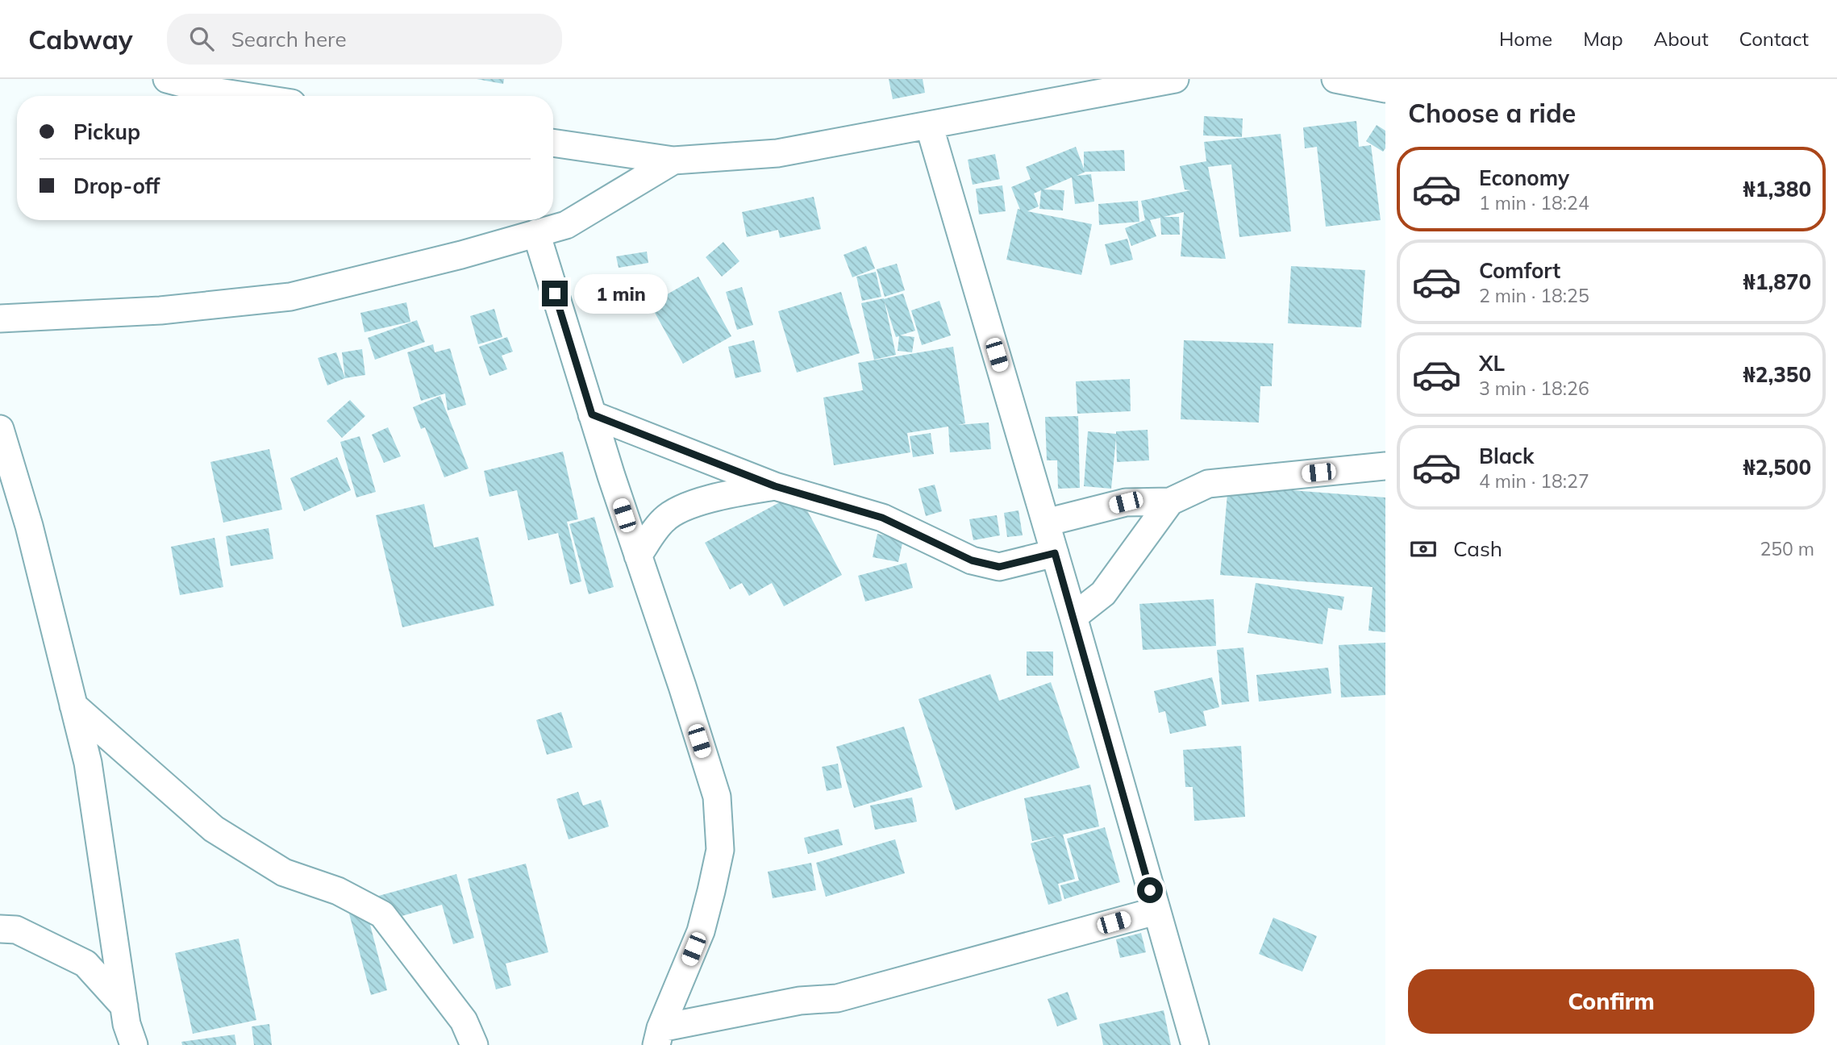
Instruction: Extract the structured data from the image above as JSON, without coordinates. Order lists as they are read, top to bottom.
{
  "page": {
    "header": "Cabway",
    "search": "Search here",
    "nav": [
      "Home",
      "Map",
      "About",
      "Contact"
    ],
    "heading": "Choose a ride",
    "banner": ["Pickup", "Drop-off"],
    "list": [
      {
        "name": "Economy",
        "note": "1 min · 18:24",
        "value": "₦1,380"
      },
      {
        "name": "Comfort",
        "note": "2 min · 18:25",
        "value": "₦1,870"
      },
      {
        "name": "XL",
        "note": "3 min · 18:26",
        "value": "₦2,350"
      },
      {
        "name": "Black",
        "note": "4 min · 18:27",
        "value": "₦2,500"
      }
    ],
    "bubble": "1 min",
    "pay": ["Cash", "250 m"],
    "buttons": "Confirm"
  }
}
